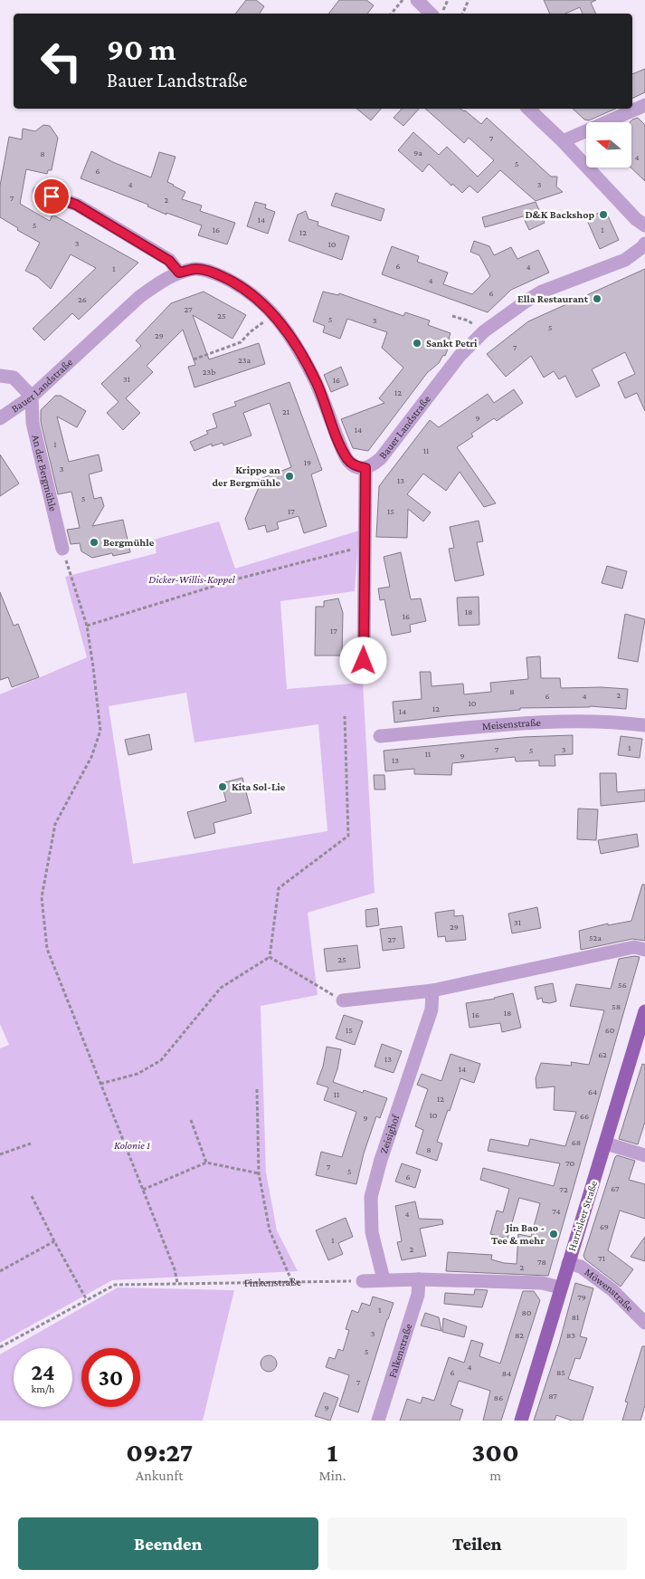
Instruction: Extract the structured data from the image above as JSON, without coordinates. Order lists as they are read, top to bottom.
{
  "streets": {
    "main road": ["Harrisleer Straße"],
    "street": [
      "Bauer Landstraße",
      "An der Bergmühle",
      "Meisenstraße",
      "Zeisighof",
      "Möwenstraße",
      "Falkenstraße"
    ],
    "path": ["Finkenstraße"]
  },
  "crossings": [
    ["Bauer Landstraße", "An der Bergmühle"],
    ["Harrisleer Straße", "Möwenstraße"]
  ],
  "parks": ["Dicker-Willis-Koppel", "Kolonie 1"],
  "places": [
    "D&K Backshop",
    "Ella Restaurant",
    "Sankt Petri",
    "Krippe an der Bergmühle",
    "Bergmühle",
    "Kita Sol-Lie",
    "Jin Bao - Tee & mehr"
  ],
  "house_numbers": [
    "7",
    "9a",
    "8",
    "4",
    "5",
    "6",
    "4",
    "3",
    "7",
    "2",
    "14",
    "5",
    "16",
    "1",
    "12",
    "3",
    "10",
    "6",
    "4",
    "1",
    "4",
    "6",
    "26",
    "27",
    "25",
    "5",
    "3",
    "5",
    "29",
    "7",
    "23a",
    "23b",
    "31",
    "16",
    "12",
    "21",
    "9",
    "14",
    "1",
    "11",
    "19",
    "3",
    "13",
    "5",
    "17",
    "15",
    "18",
    "16",
    "17",
    "8",
    "2",
    "6",
    "4",
    "10",
    "12",
    "14",
    "1",
    "7",
    "3",
    "5",
    "11",
    "9",
    "13",
    "31",
    "29",
    "52a",
    "27",
    "25",
    "56",
    "58",
    "18",
    "16",
    "15",
    "60",
    "62",
    "13",
    "14",
    "64",
    "11",
    "12",
    "10",
    "66",
    "9",
    "68",
    "8",
    "70",
    "7",
    "5",
    "6",
    "67",
    "72",
    "74",
    "4",
    "69",
    "1",
    "2",
    "71",
    "78",
    "2",
    "79",
    "1",
    "80",
    "81",
    "3",
    "82",
    "83",
    "5",
    "4",
    "6",
    "85",
    "84",
    "7",
    "87",
    "86",
    "9"
  ],
  "north": "left",
  "page": {
    "turn": ["90 m", "Bauer Landstraße"],
    "speed": "24 km/h",
    "limit": "30",
    "eta": [
      "09:27",
      "Ankunft",
      "1",
      "Min.",
      "300",
      "m"
    ],
    "buttons": ["Beenden", "Teilen"]
  }
}
